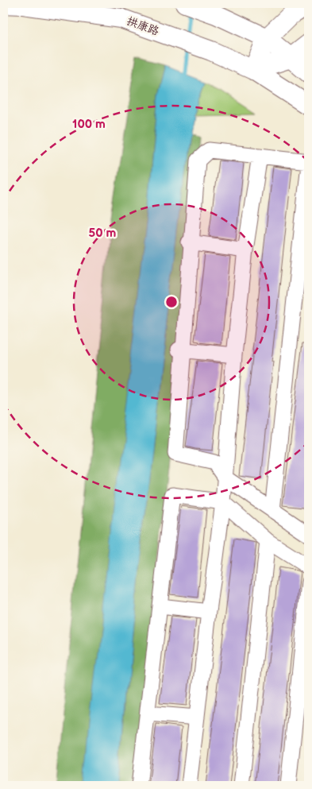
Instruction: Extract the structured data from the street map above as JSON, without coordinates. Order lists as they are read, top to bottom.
{
  "streets": {
    "main road": ["拱康路"]
  },
  "rings": ["100 m", "50 m"]
}
